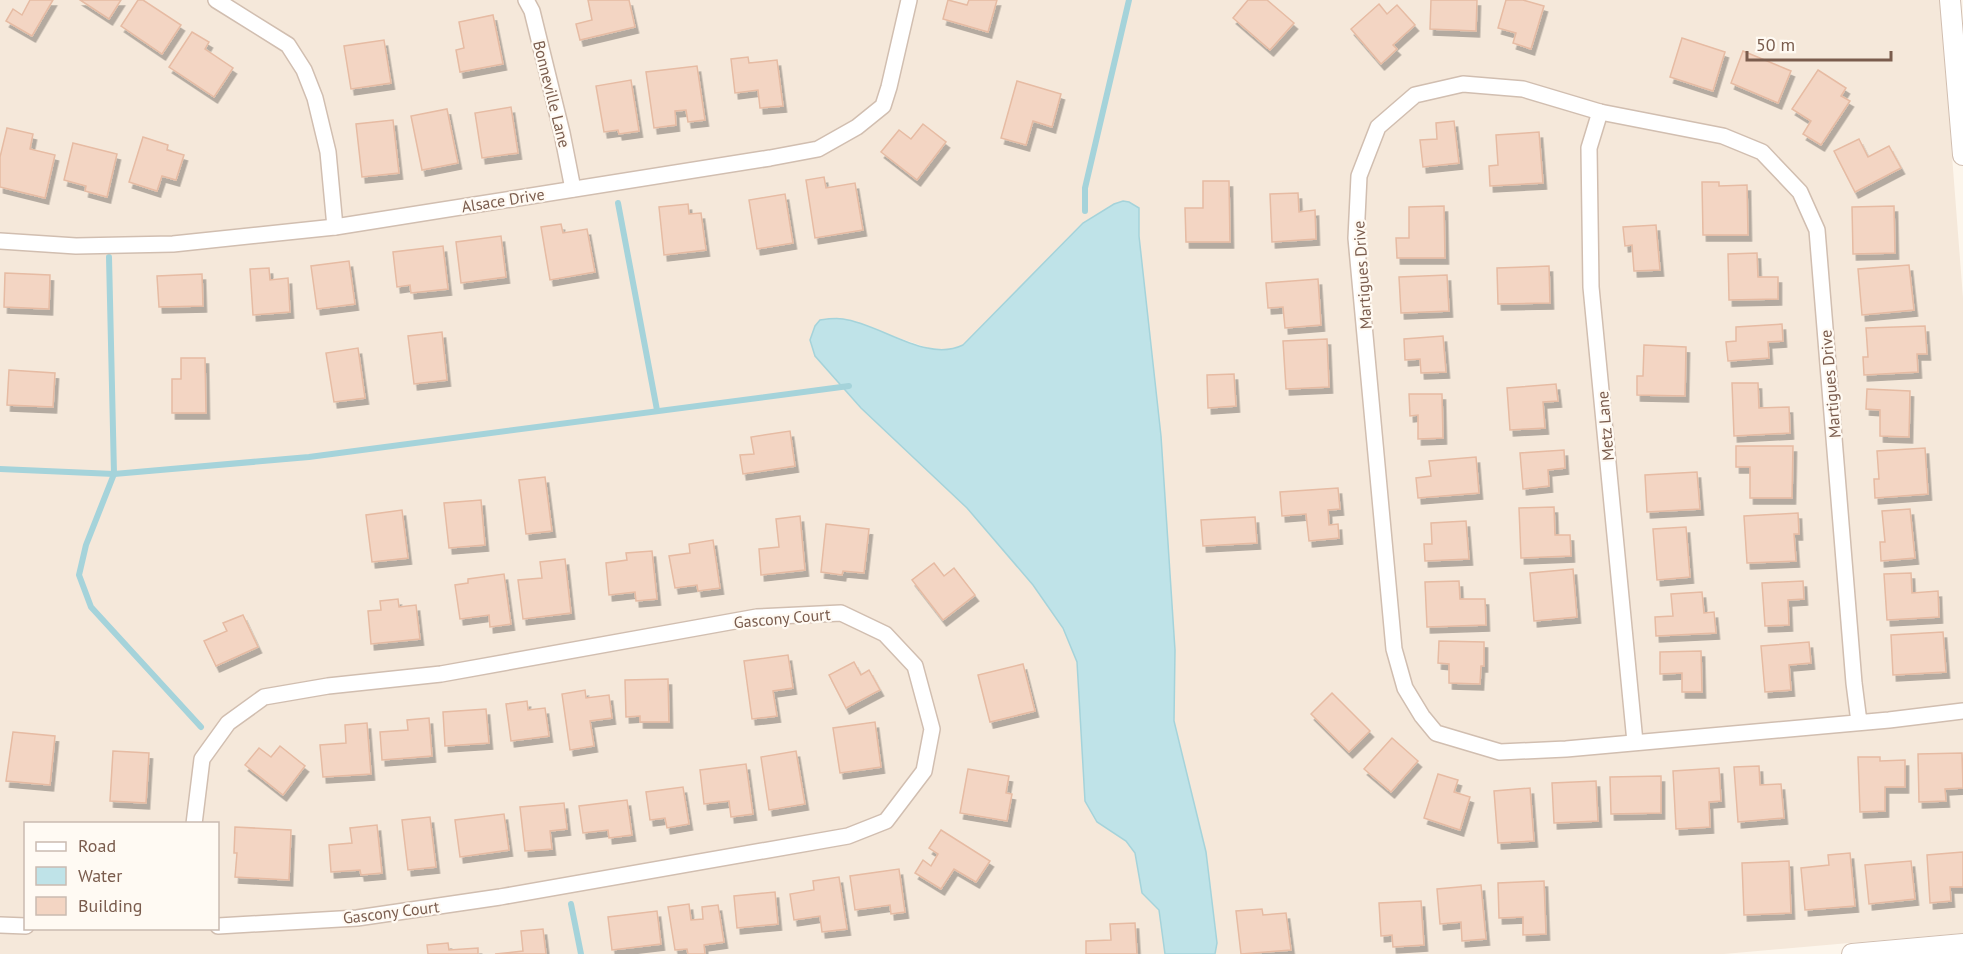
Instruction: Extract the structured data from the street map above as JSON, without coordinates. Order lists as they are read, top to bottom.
{
  "streets": {
    "street": [
      "Bonneville Lane",
      "Alsace Drive",
      "Martigues Drive",
      "Metz Lane",
      "Gascony Court"
    ]
  },
  "crossings": [
    ["Bonneville Lane", "Alsace Drive"],
    ["Martigues Drive", "Metz Lane"]
  ],
  "legend": ["Road", "Water", "Building"],
  "scale_bar": "50 m"
}
